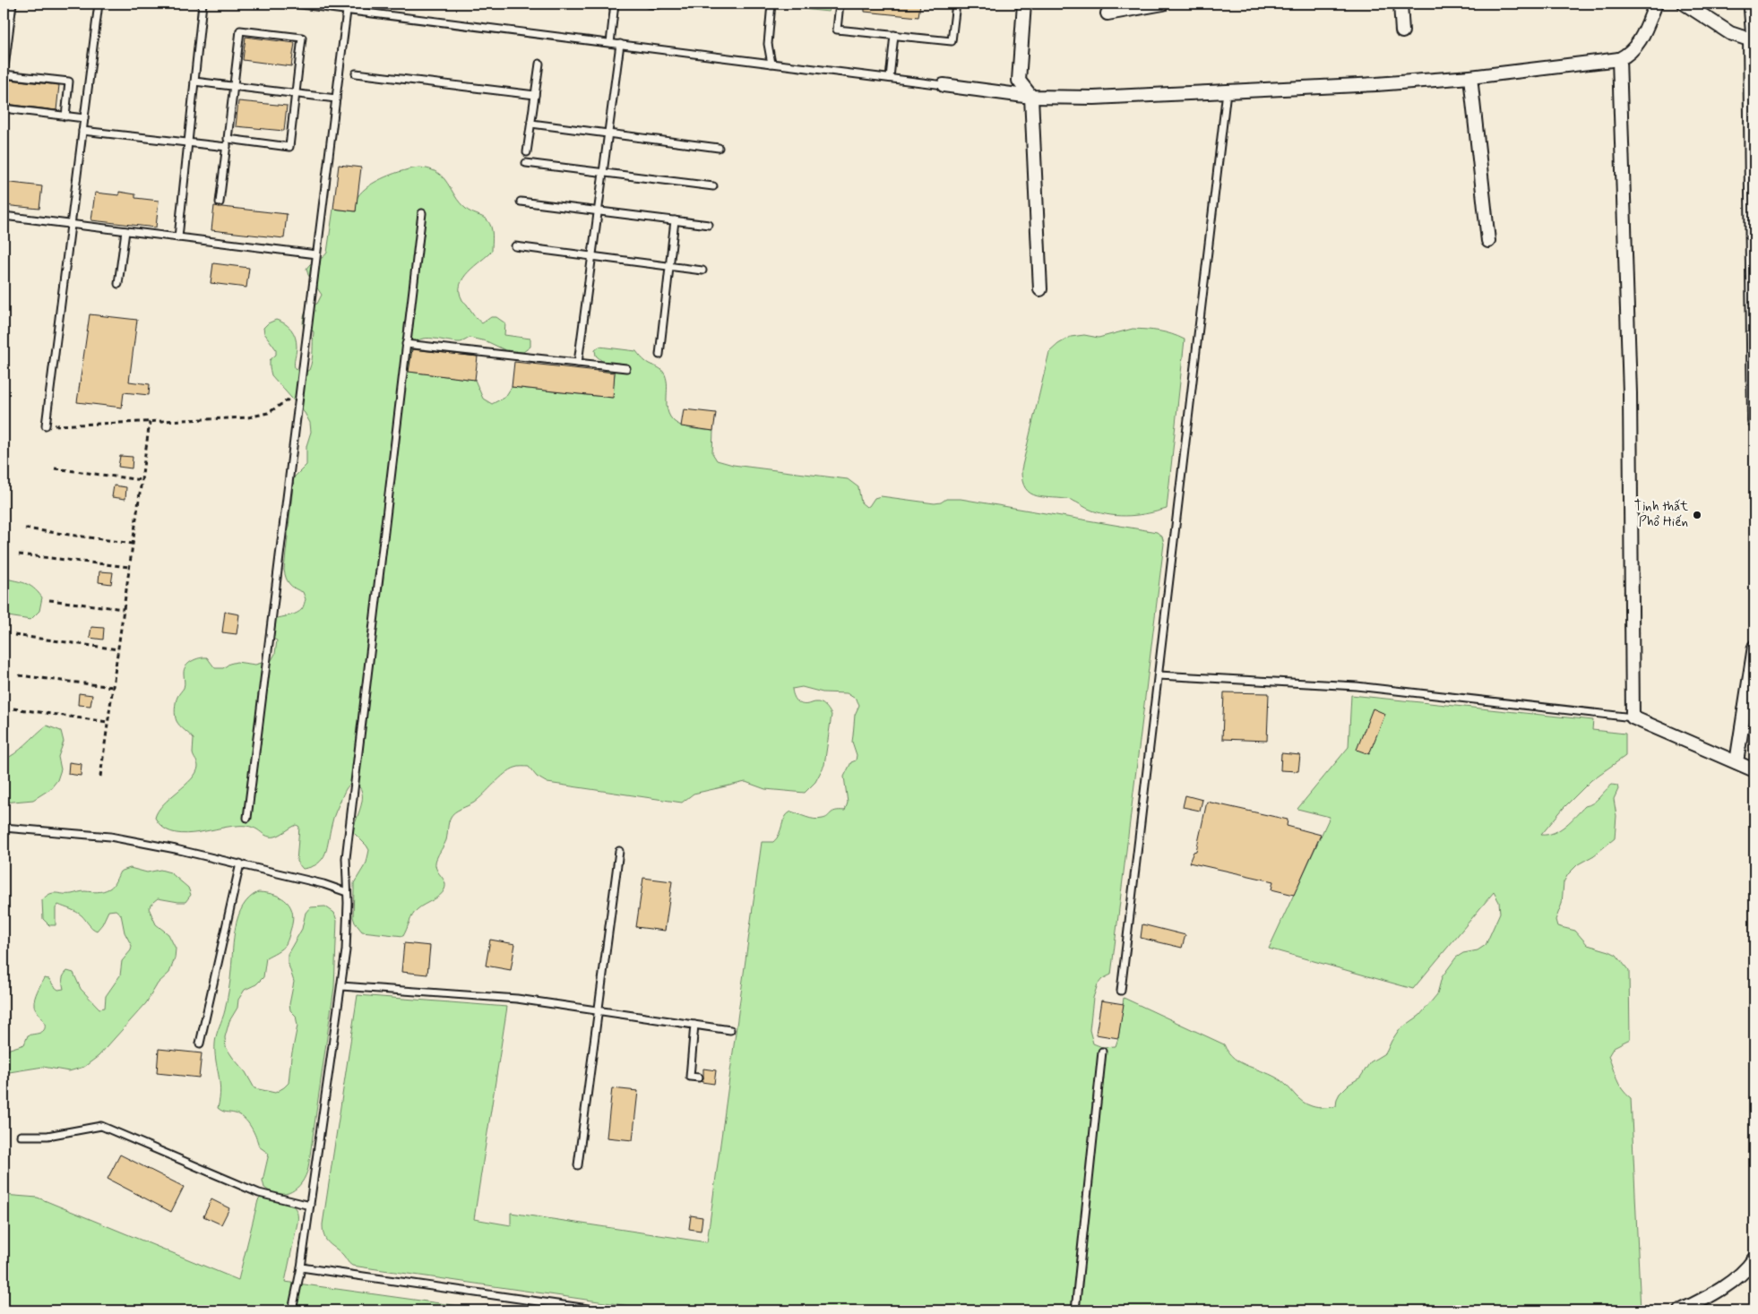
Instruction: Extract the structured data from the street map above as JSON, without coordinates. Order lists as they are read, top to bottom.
{
  "places": ["Tịnh thất Phổ Hiến"]
}
